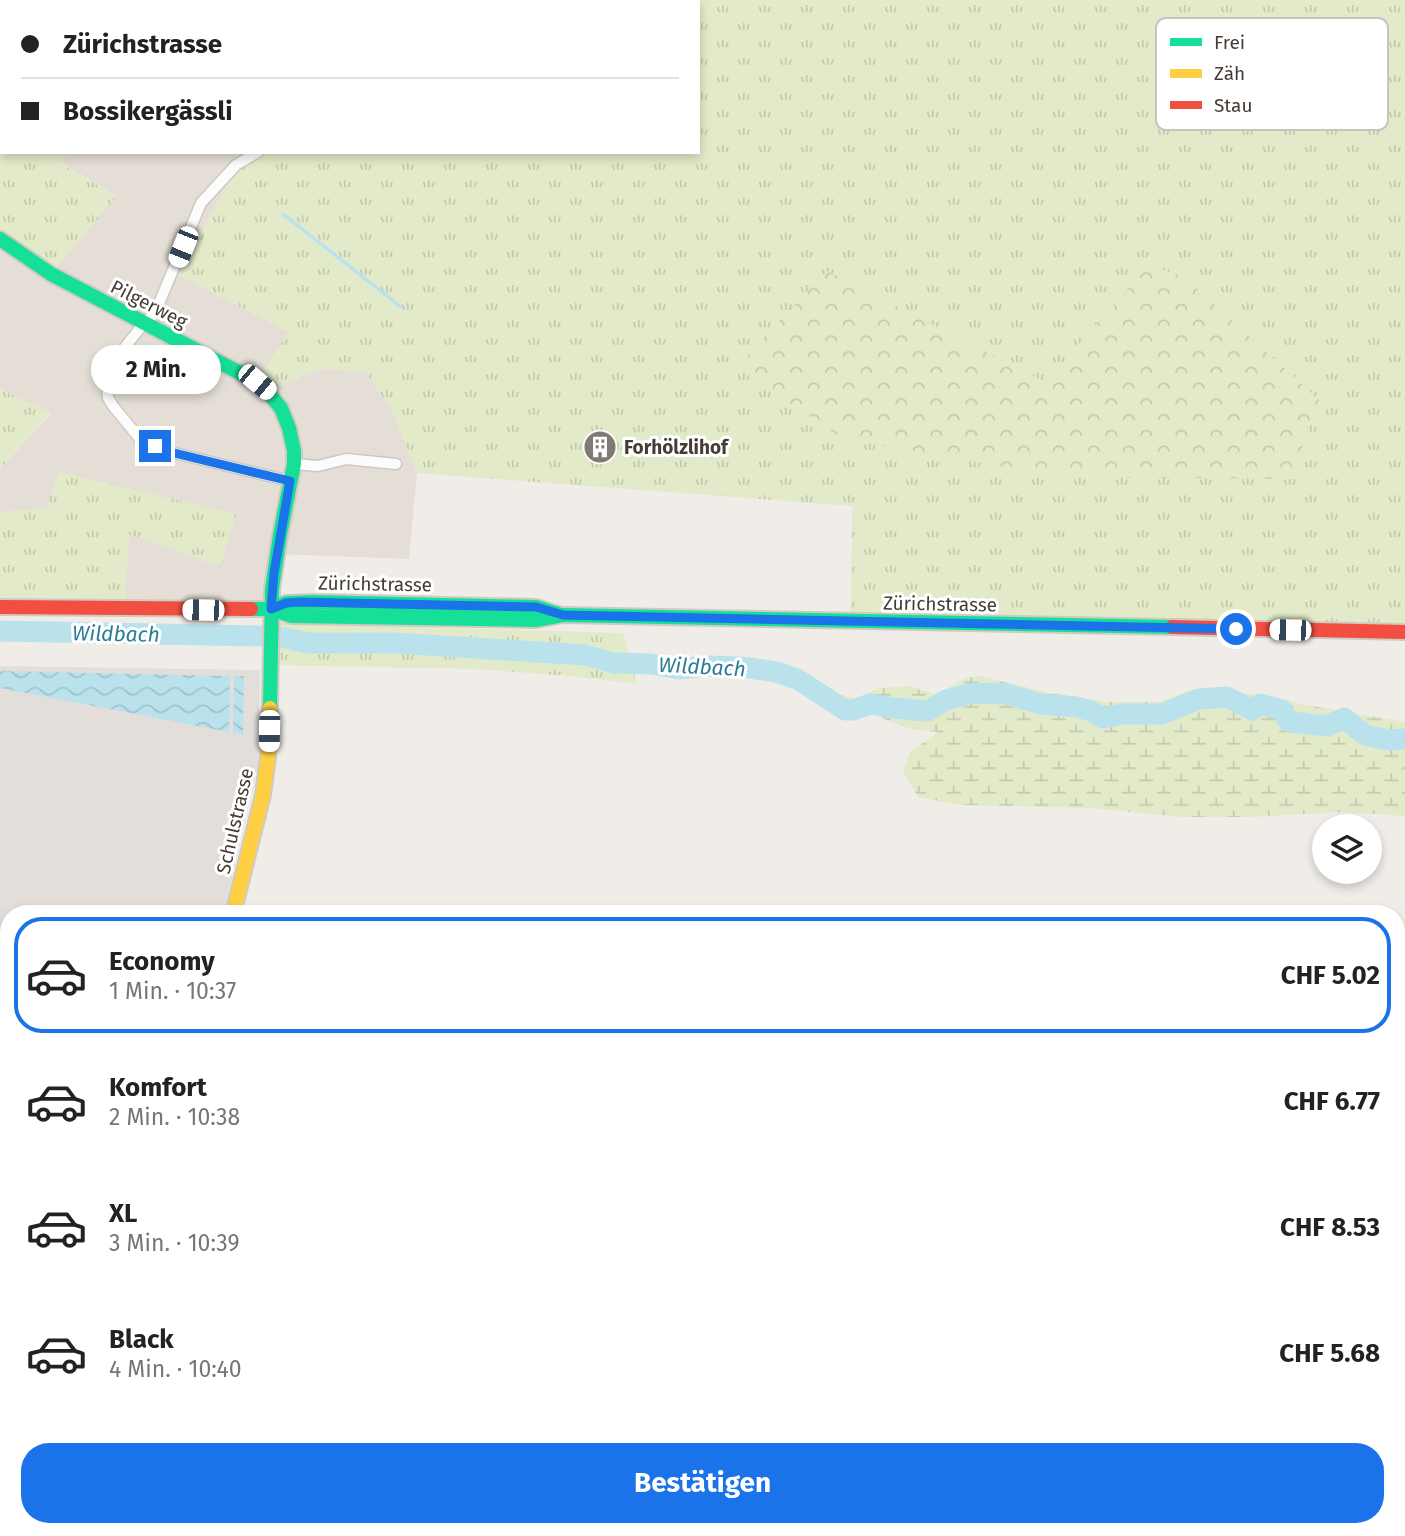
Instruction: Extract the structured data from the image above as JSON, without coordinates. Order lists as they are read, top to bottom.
{
  "streets": {
    "main road": ["Pilgerweg", "Zürichstrasse", "Schulstrasse"]
  },
  "crossings": [
    ["Pilgerweg", "Zürichstrasse"],
    ["Pilgerweg", "Schulstrasse"],
    ["Zürichstrasse", "Schulstrasse"]
  ],
  "water": ["Wildbach"],
  "places": {
    "building": ["Forhölzlihof"]
  },
  "legend": ["Frei", "Zäh", "Stau"],
  "page": {
    "banner": ["Zürichstrasse", "Bossikergässli"],
    "bubble": "2 Min.",
    "list": [
      {
        "name": "Economy",
        "note": "1 Min. · 10:37",
        "value": "CHF 5.02"
      },
      {
        "name": "Komfort",
        "note": "2 Min. · 10:38",
        "value": "CHF 6.77"
      },
      {
        "name": "XL",
        "note": "3 Min. · 10:39",
        "value": "CHF 8.53"
      },
      {
        "name": "Black",
        "note": "4 Min. · 10:40",
        "value": "CHF 5.68"
      }
    ],
    "buttons": "Bestätigen"
  }
}
